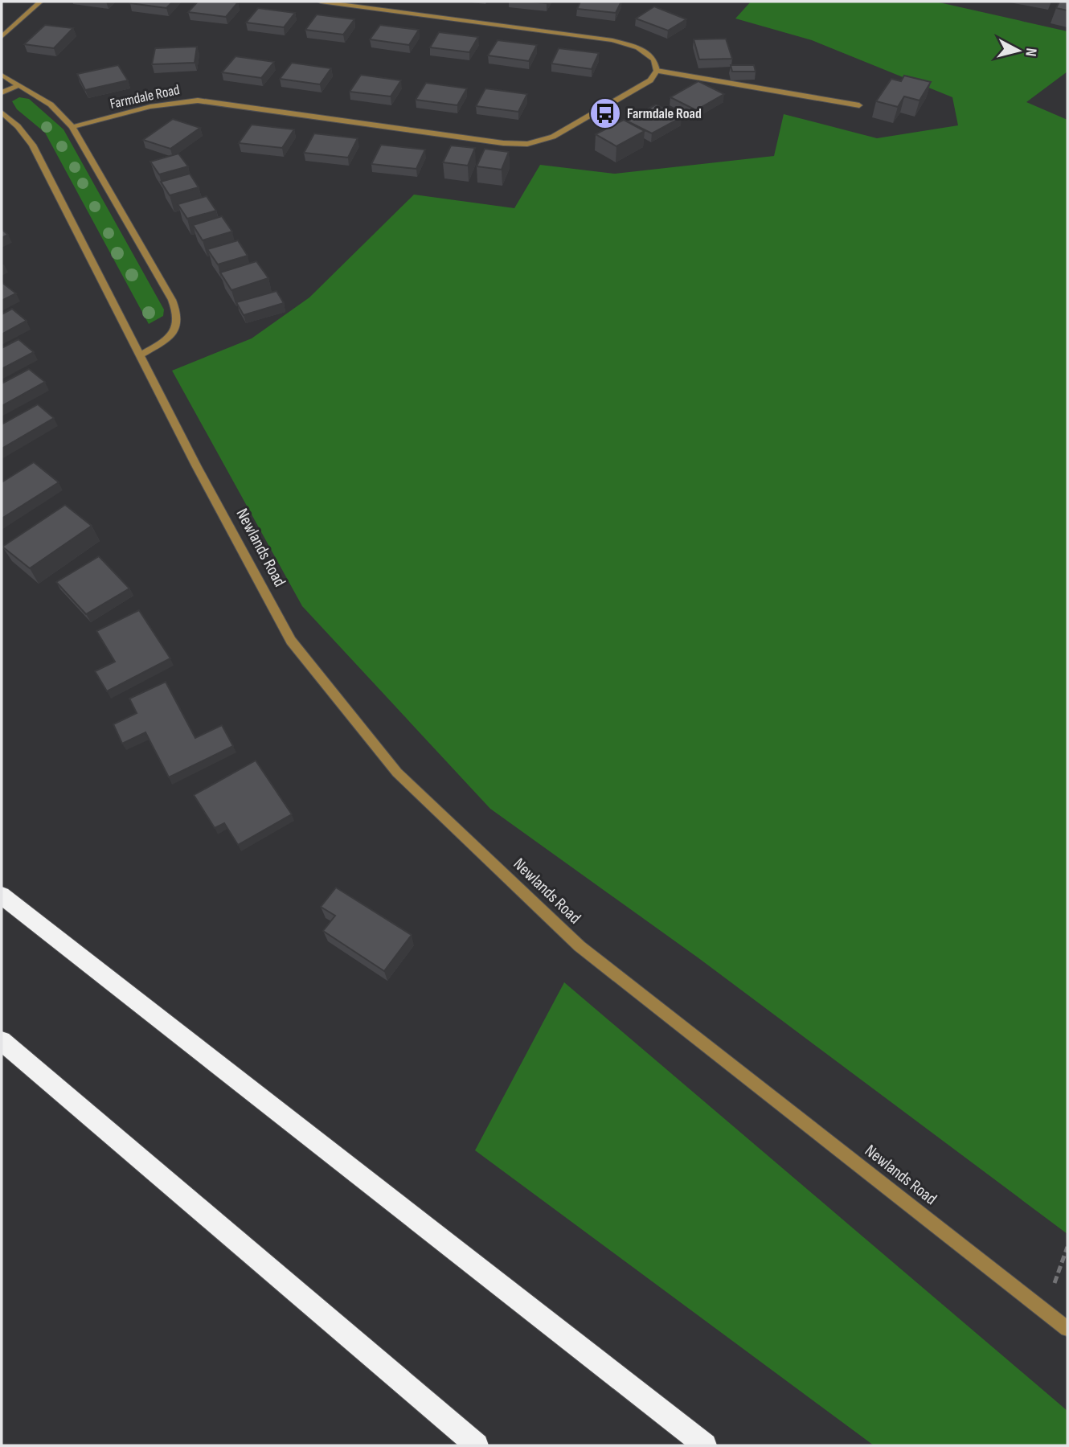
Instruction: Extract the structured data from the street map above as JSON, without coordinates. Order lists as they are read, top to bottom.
{
  "streets": {
    "street": ["Farmdale Road", "Newlands Road"]
  },
  "places": {
    "bus stop": ["Farmdale Road"]
  },
  "north": "right"
}
